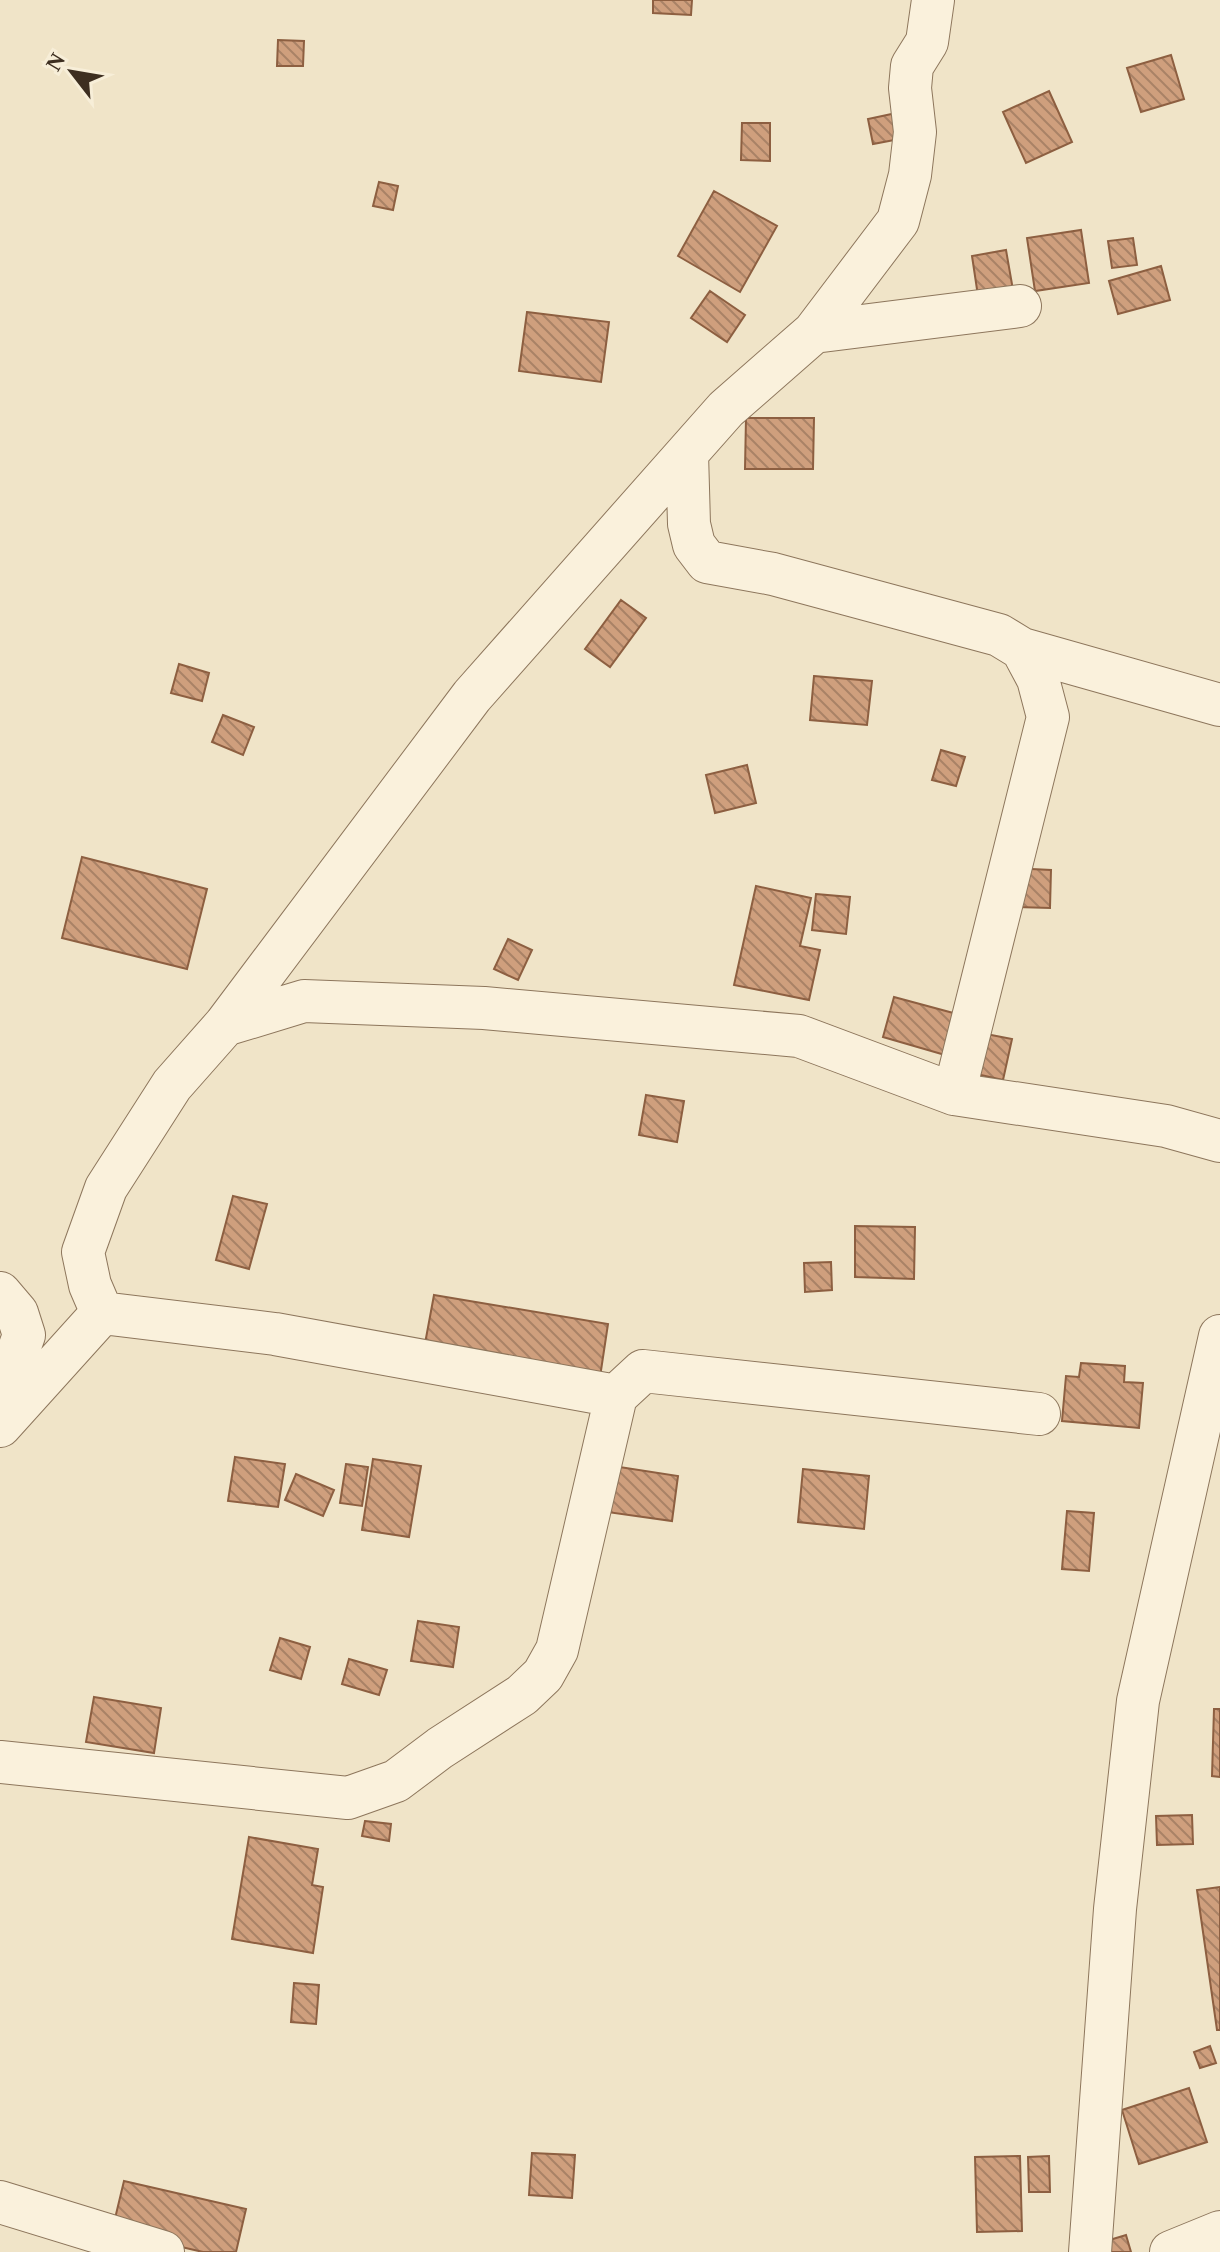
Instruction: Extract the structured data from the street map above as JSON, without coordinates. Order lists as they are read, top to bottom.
{
  "north": "top left"
}
